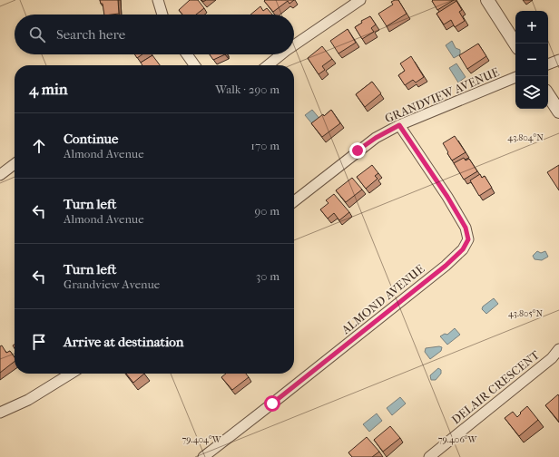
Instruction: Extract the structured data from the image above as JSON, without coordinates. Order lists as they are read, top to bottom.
{
  "streets": {
    "street": ["GRANDVIEW AVENUE", "ALMOND AVENUE", "DELAIR CRESCENT"]
  },
  "crossings": [
    ["GRANDVIEW AVENUE", "ALMOND AVENUE"]
  ],
  "page": {
    "map_buttons": ["+", "−"],
    "search": "Search here",
    "heading": ["4 min", "Walk · 290 m"],
    "list": [
      ["Continue", "Almond Avenue", "170 m"],
      ["Turn left", "Almond Avenue", "90 m"],
      ["Turn left", "Grandview Avenue", "30 m"],
      "Arrive at destination"
    ]
  },
  "coordinates": [
    "43.804°N",
    "43.805°N",
    "79.404°W",
    "79.406°W"
  ]
}
